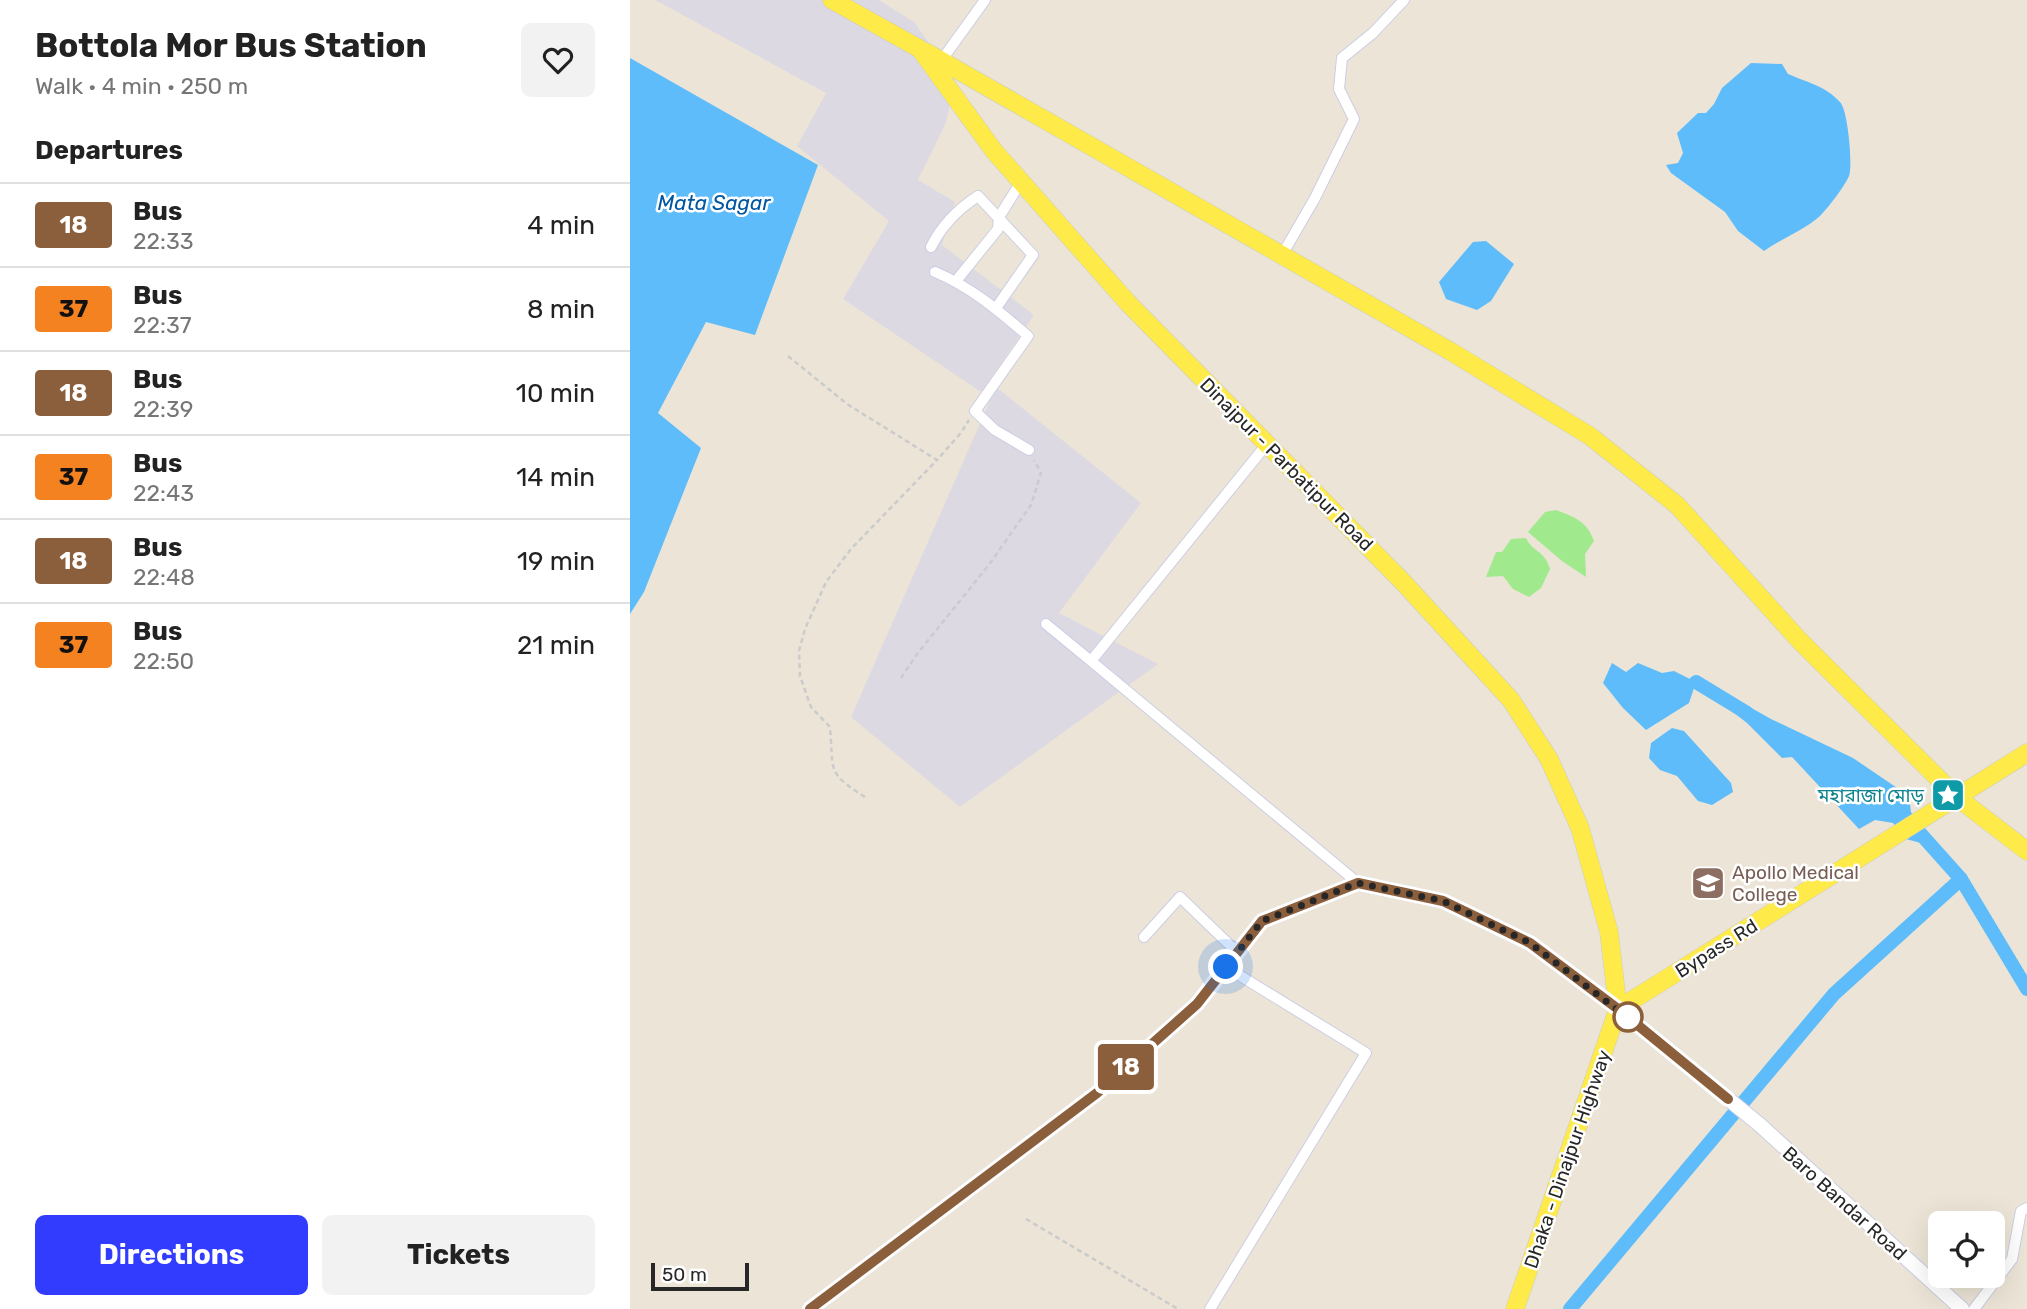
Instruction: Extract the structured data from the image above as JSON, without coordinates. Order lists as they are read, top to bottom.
{
  "streets": {
    "main road": ["Dinajpur - Parbatipur Road", "Bypass Rd", "Dhaka - Dinajpur Highway"],
    "street": ["Baro Bandar Road"]
  },
  "crossings": [
    ["Dinajpur - Parbatipur Road", "Bypass Rd"],
    ["Dinajpur - Parbatipur Road", "Dhaka - Dinajpur Highway"],
    ["Dinajpur - Parbatipur Road", "Baro Bandar Road"],
    ["Bypass Rd", "Dhaka - Dinajpur Highway"],
    ["Bypass Rd", "Baro Bandar Road"],
    ["Dhaka - Dinajpur Highway", "Baro Bandar Road"]
  ],
  "water": ["Mata Sagar"],
  "places": {
    "place": ["মহারাজা মোড়"],
    "school or university": ["Apollo Medical College"]
  },
  "lines": ["bus line 18"],
  "scale_bar": "50 m",
  "page": {
    "heading": [
      ["Bottola Mor Bus Station", "Walk · 4 min · 250 m"],
      "Departures"
    ],
    "on_map": "18",
    "list": [
      {
        "mark": "18",
        "name": "Bus",
        "note": "22:33",
        "value": "4 min"
      },
      {
        "mark": "37",
        "name": "Bus",
        "note": "22:37",
        "value": "8 min"
      },
      {
        "mark": "18",
        "name": "Bus",
        "note": "22:39",
        "value": "10 min"
      },
      {
        "mark": "37",
        "name": "Bus",
        "note": "22:43",
        "value": "14 min"
      },
      {
        "mark": "18",
        "name": "Bus",
        "note": "22:48",
        "value": "19 min"
      },
      {
        "mark": "37",
        "name": "Bus",
        "note": "22:50",
        "value": "21 min"
      }
    ],
    "buttons": ["Directions", "Tickets"],
    "scale": "50 m"
  }
}
